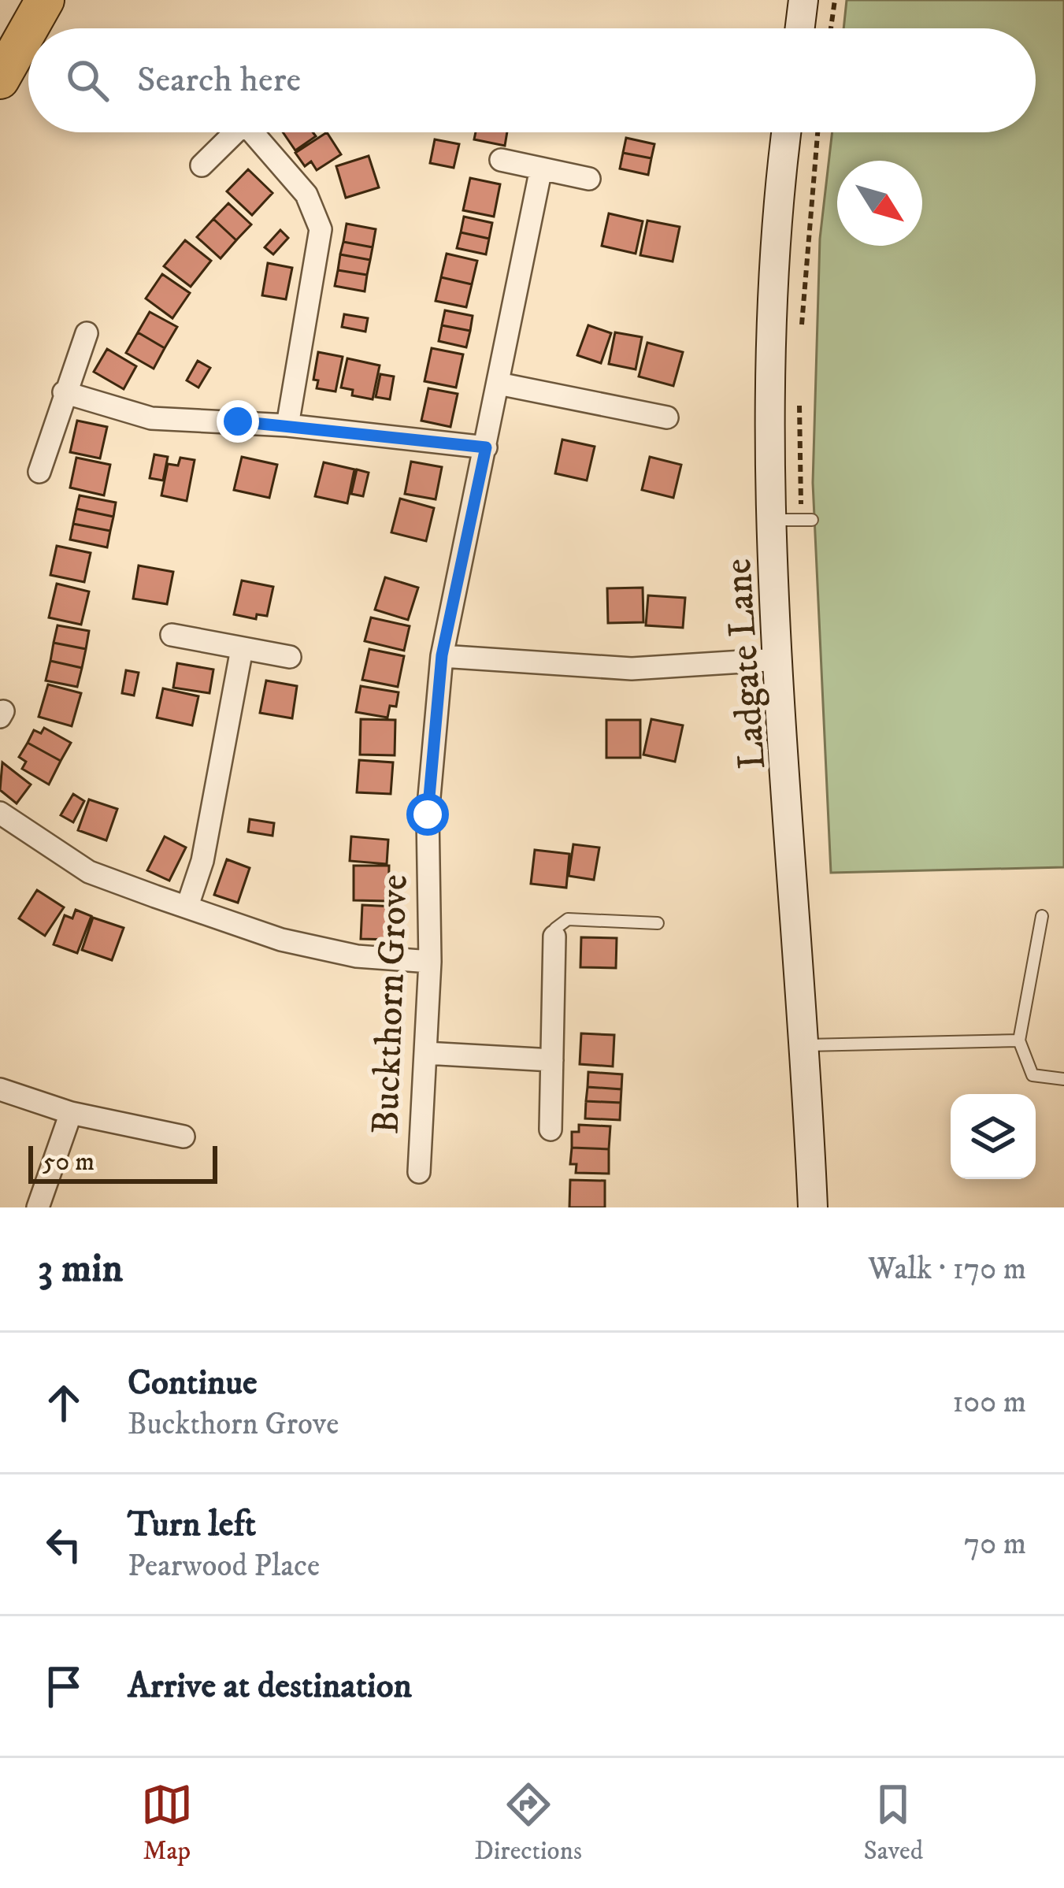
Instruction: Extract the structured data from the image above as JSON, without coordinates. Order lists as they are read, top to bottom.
{
  "streets": {
    "main road": ["Ladgate Lane"],
    "street": ["Buckthorn Grove"]
  },
  "scale_bar": "50 m",
  "north": "bottom right",
  "page": {
    "search": "Search here",
    "scale": "50 m",
    "heading": ["3 min", "Walk · 170 m"],
    "list": [
      ["Continue", "Buckthorn Grove", "100 m"],
      ["Turn left", "Pearwood Place", "70 m"],
      "Arrive at destination"
    ],
    "nav": ["Map", "Directions", "Saved"]
  }
}
